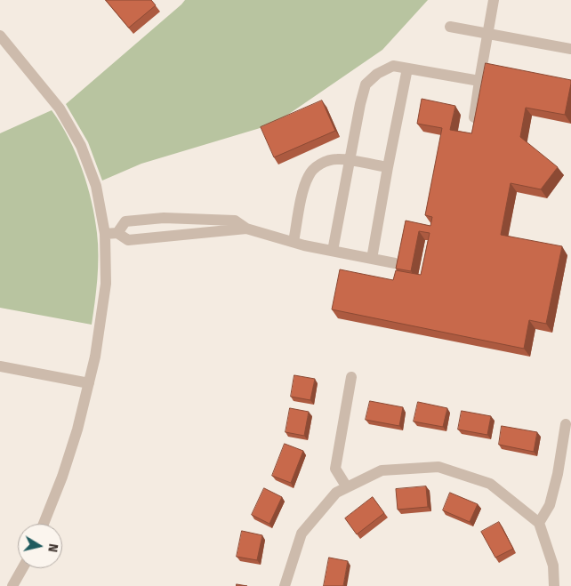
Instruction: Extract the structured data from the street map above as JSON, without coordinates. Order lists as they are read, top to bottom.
{
  "north": "right"
}
